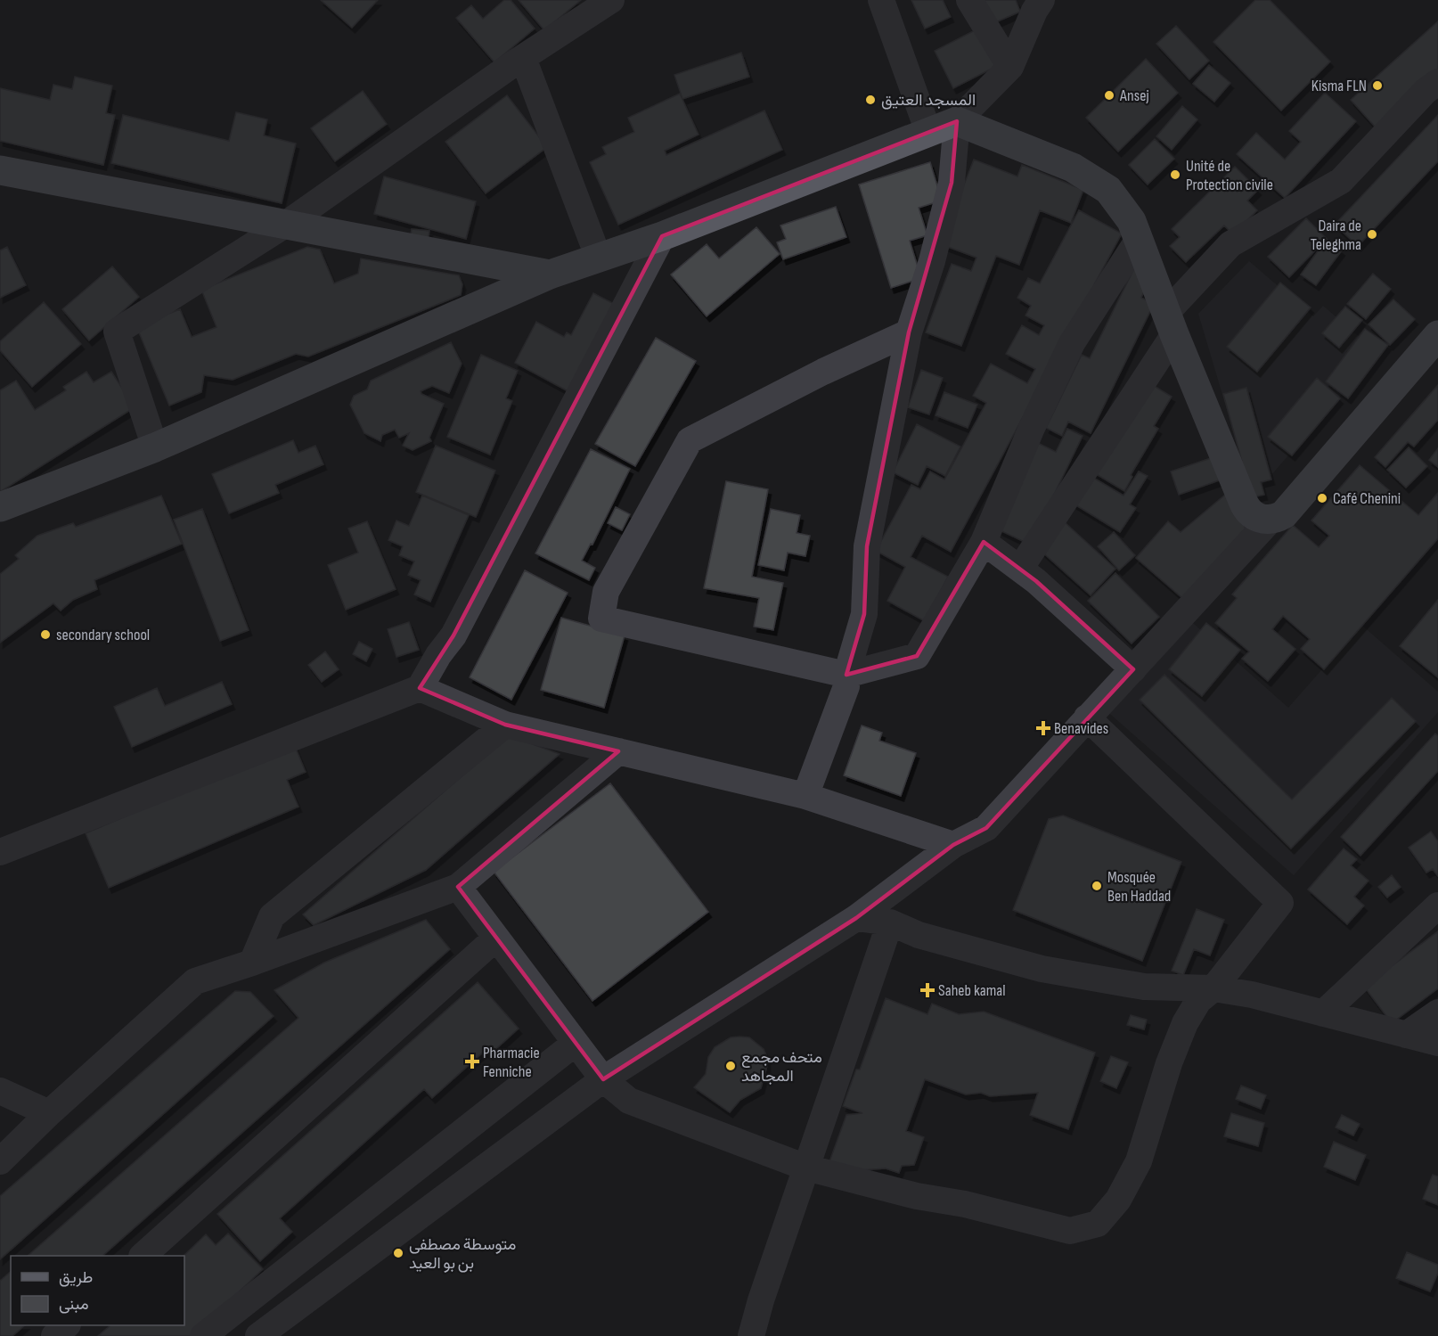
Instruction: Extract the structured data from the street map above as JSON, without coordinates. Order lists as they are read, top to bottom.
{
  "places": {
    "other": [
      "Kisma FLN",
      "Ansej",
      "المسجد العتيق",
      "Unité de Protection civile",
      "Daira de Teleghma",
      "Café Chenini",
      "secondary school",
      "Mosquée Ben Haddad",
      "متحف مجمع المجاهد",
      "متوسطة مصطفى بن بو العيد"
    ],
    "health": ["Benavides", "Saheb kamal", "Pharmacie Fenniche"]
  },
  "legend": ["طريق", "مبنى"]
}
